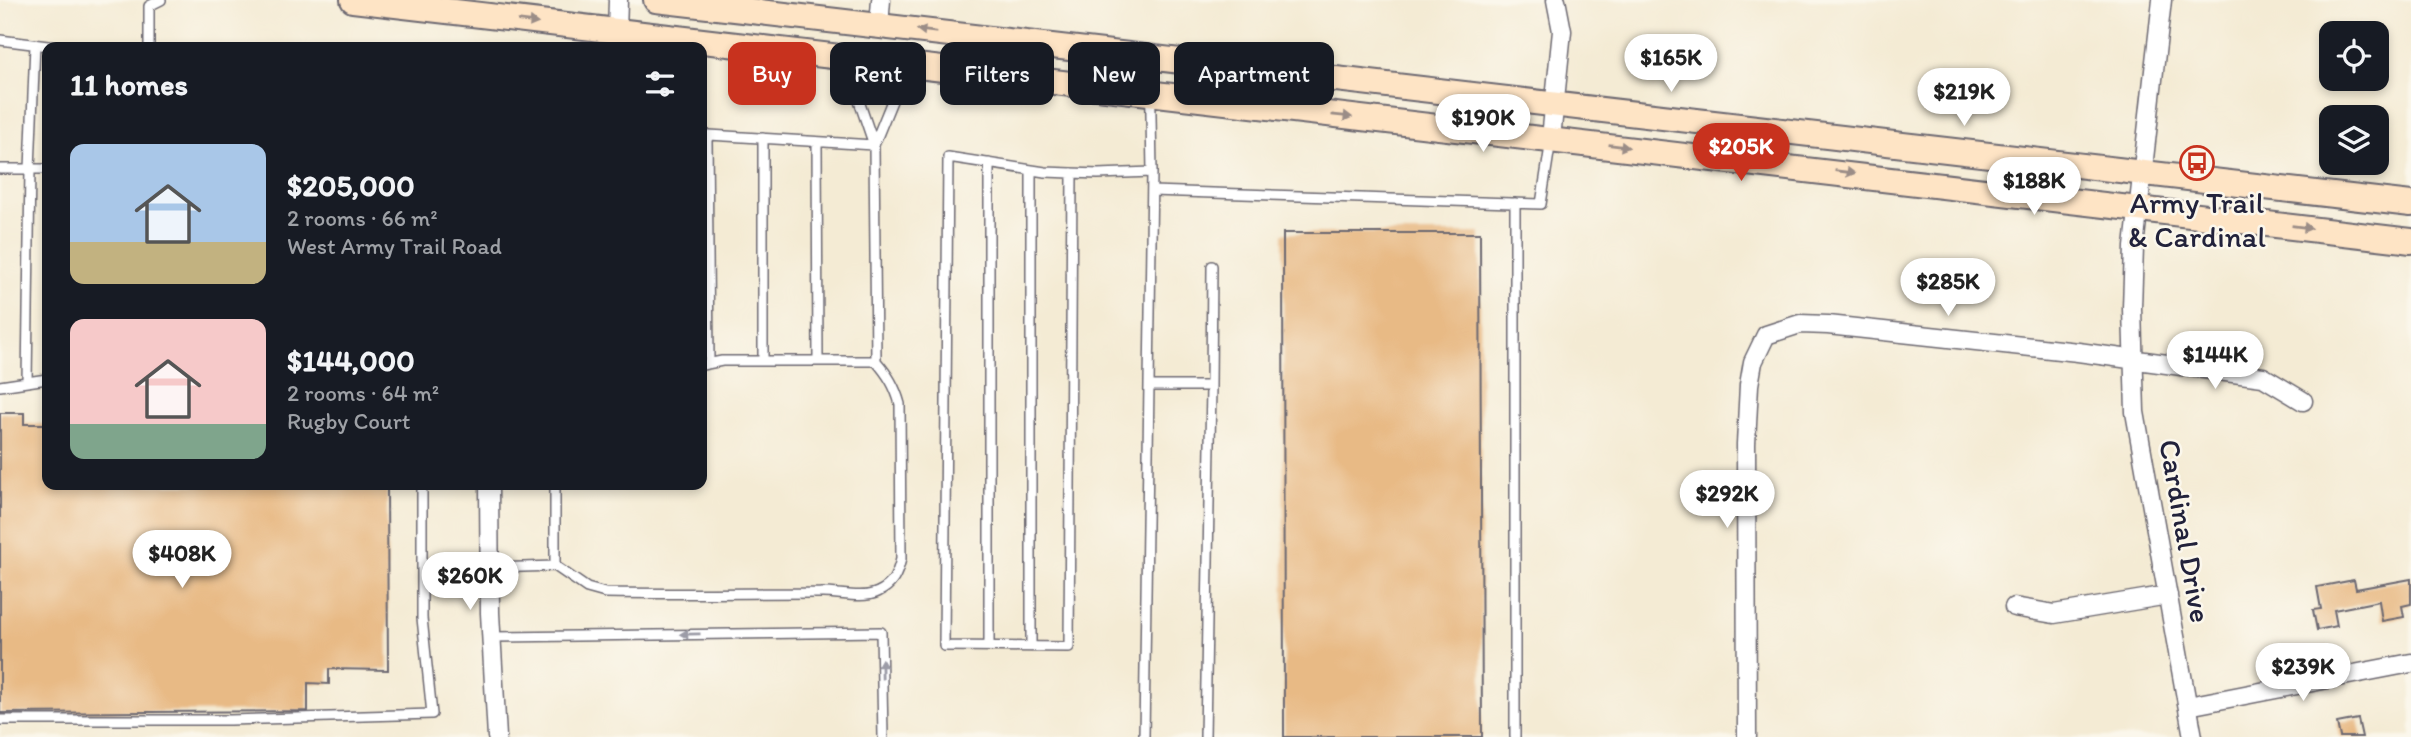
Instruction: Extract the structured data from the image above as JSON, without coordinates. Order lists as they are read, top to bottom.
{
  "streets": {
    "street": ["Cardinal Drive"]
  },
  "places": {
    "bus stop": ["Army Trail & Cardinal"]
  },
  "page": {
    "price": [
      "$165K",
      "$219K",
      "$190K",
      "$205K",
      "$188K",
      "$285K",
      "$144K",
      "$292K",
      "$408K",
      "$260K",
      "$239K"
    ],
    "chip": [
      "Buy",
      "Rent",
      "Filters",
      "New",
      "Apartment"
    ],
    "heading": "11 homes",
    "list": [
      {
        "name": "$205,000",
        "note": "2 rooms · 66 m² · West Army Trail Road"
      },
      {
        "name": "$144,000",
        "note": "2 rooms · 64 m² · Rugby Court"
      }
    ]
  }
}
